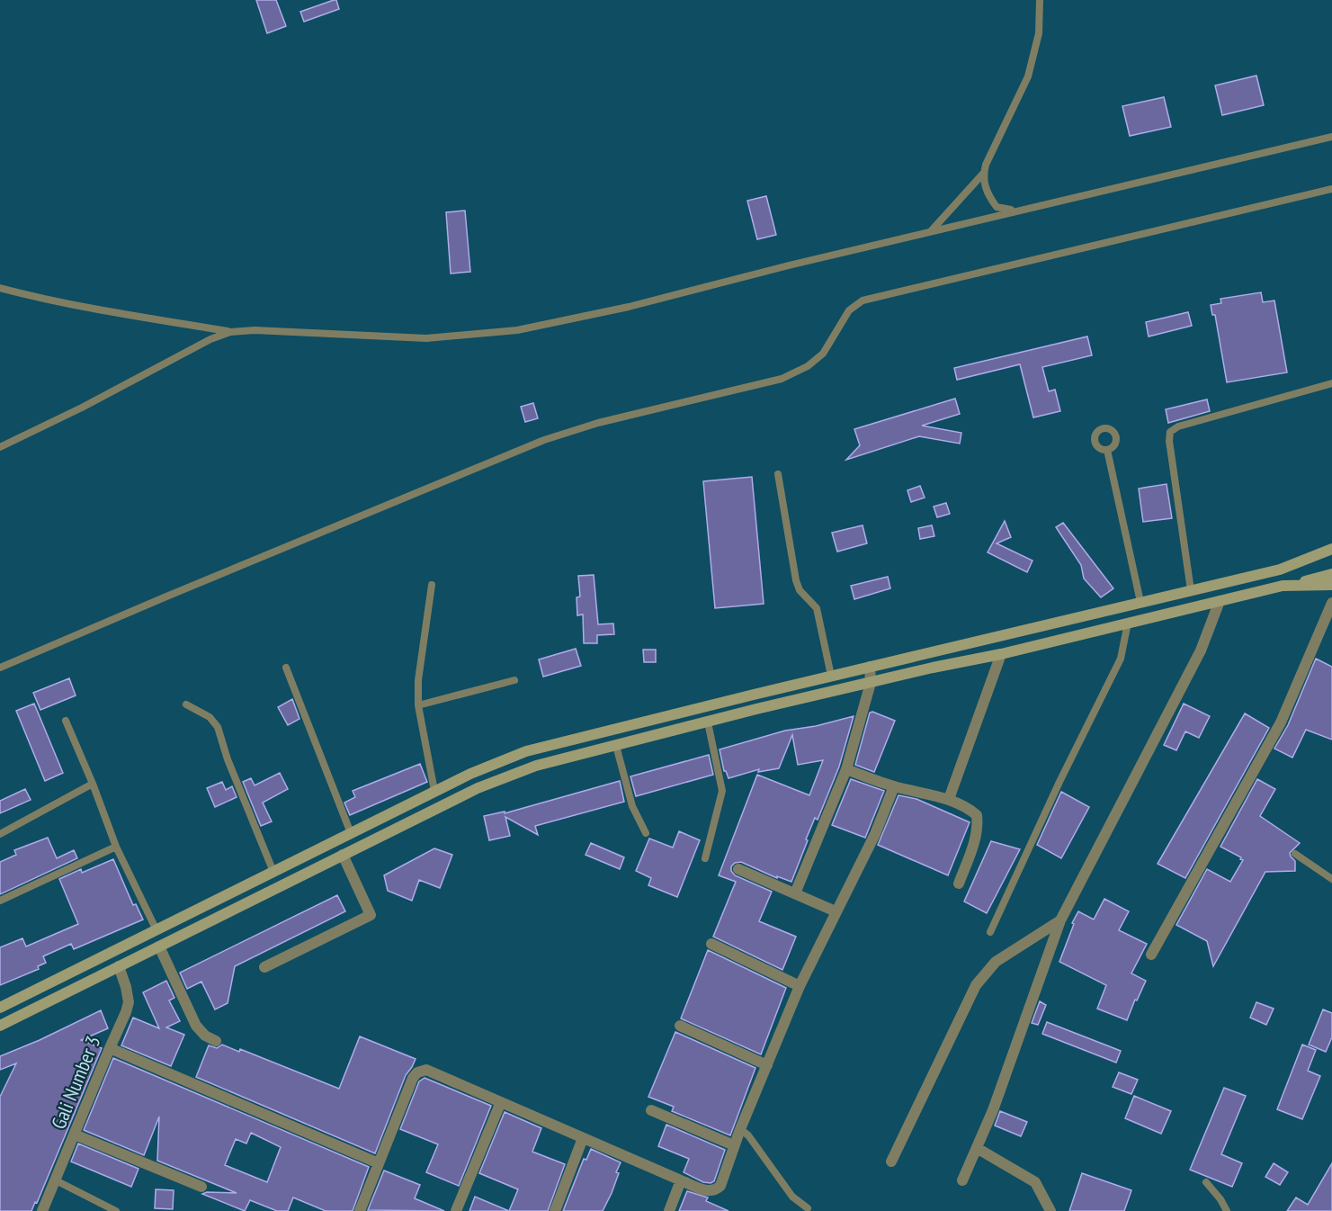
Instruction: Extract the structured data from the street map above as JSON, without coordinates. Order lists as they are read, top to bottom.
{
  "streets": {
    "street": ["Gali Number 3"]
  }
}
